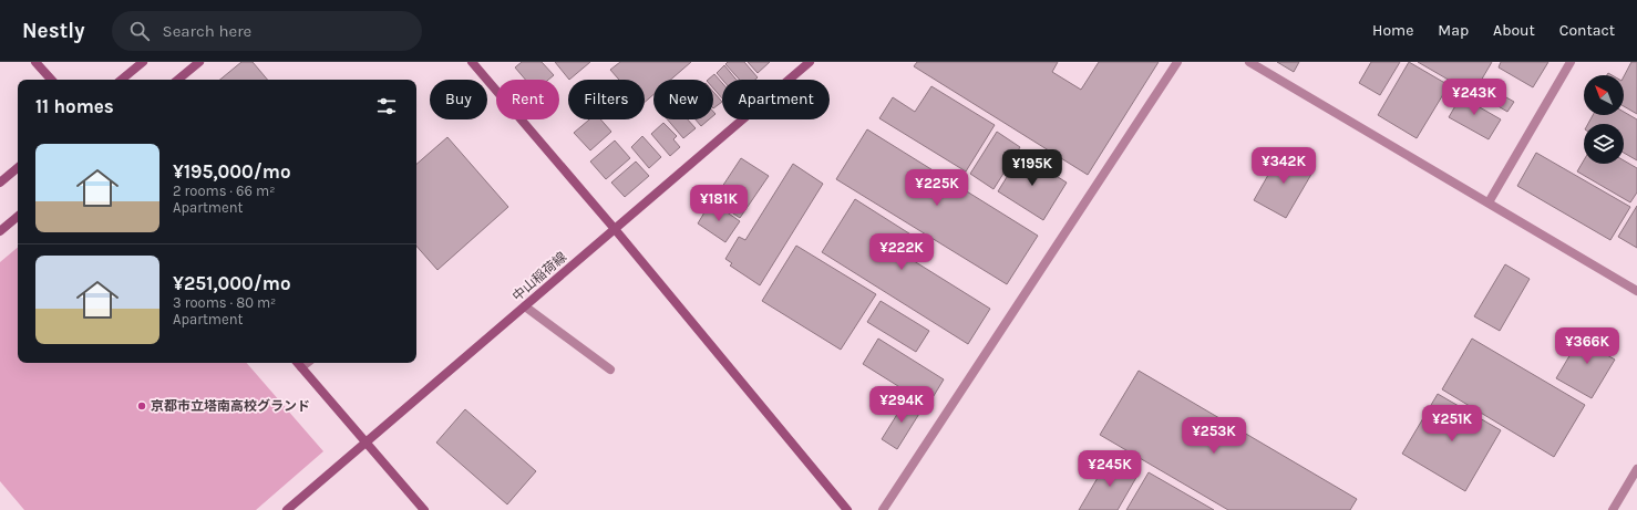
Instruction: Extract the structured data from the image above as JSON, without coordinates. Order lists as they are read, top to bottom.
{
  "streets": {
    "street": ["中山稲荷線"]
  },
  "places": ["京都市立塔南高校グランド"],
  "north": "top left",
  "page": {
    "header": "Nestly",
    "search": "Search here",
    "nav": [
      "Home",
      "Map",
      "About",
      "Contact"
    ],
    "price": [
      "¥243K",
      "¥342K",
      "¥195K",
      "¥225K",
      "¥181K",
      "¥222K",
      "¥366K",
      "¥294K",
      "¥251K",
      "¥253K",
      "¥245K"
    ],
    "chip": [
      "Buy",
      "Rent",
      "Filters",
      "New",
      "Apartment"
    ],
    "heading": "11 homes",
    "list": [
      {
        "name": "¥195,000/mo",
        "note": "2 rooms · 66 m² · Apartment"
      },
      {
        "name": "¥251,000/mo",
        "note": "3 rooms · 80 m² · Apartment"
      }
    ]
  }
}
